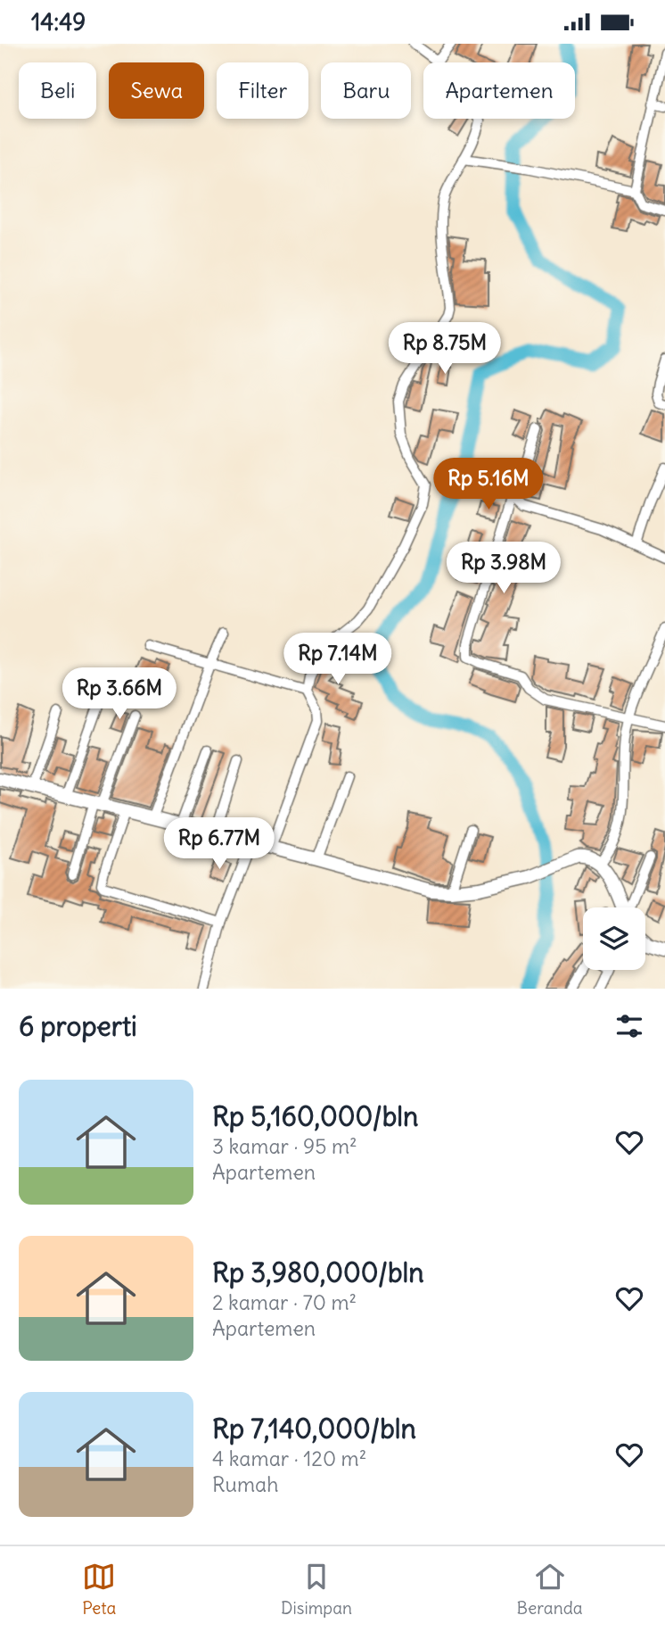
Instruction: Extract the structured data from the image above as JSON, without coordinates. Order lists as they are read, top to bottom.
{
  "page": {
    "status": "14:49",
    "chip": [
      "Beli",
      "Sewa",
      "Filter",
      "Baru",
      "Apartemen"
    ],
    "price": [
      "Rp 8.75M",
      "Rp 5.16M",
      "Rp 3.98M",
      "Rp 7.14M",
      "Rp 3.66M",
      "Rp 6.77M"
    ],
    "heading": "6 properti",
    "list": [
      {
        "name": "Rp 5,160,000/bln",
        "note": "3 kamar · 95 m² · Apartemen"
      },
      {
        "name": "Rp 3,980,000/bln",
        "note": "2 kamar · 70 m² · Apartemen"
      },
      {
        "name": "Rp 7,140,000/bln",
        "note": "4 kamar · 120 m² · Rumah"
      }
    ],
    "tabs": ["Peta", "Disimpan", "Beranda"]
  }
}
